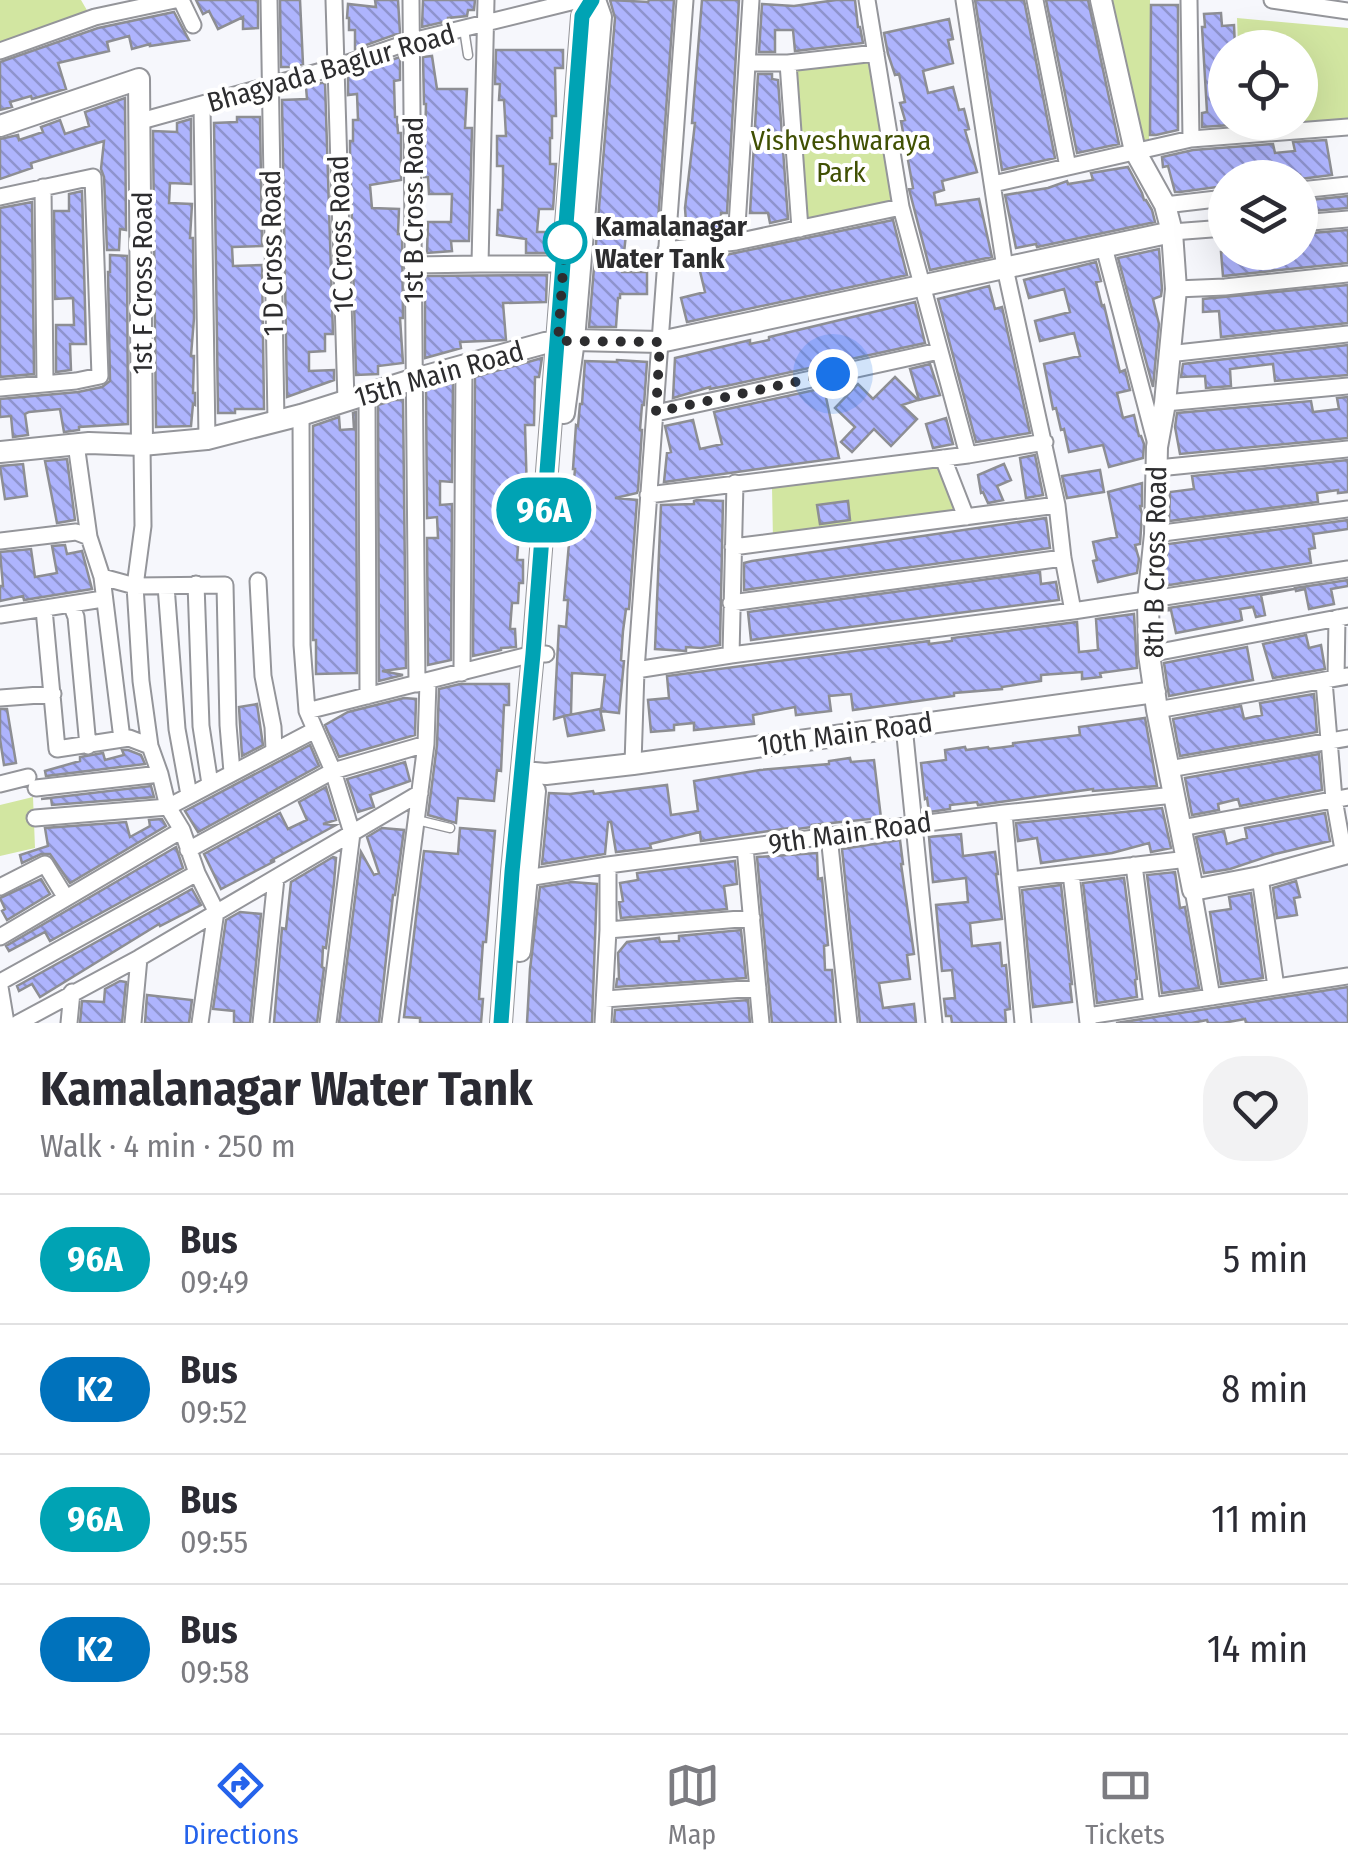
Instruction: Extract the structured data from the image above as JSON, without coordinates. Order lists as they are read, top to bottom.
{
  "streets": {
    "street": [
      "Bhagyada Baglur Road",
      "1st B Cross Road",
      "1C Cross Road",
      "1 D Cross Road",
      "1st F Cross Road",
      "15th Main Road",
      "8th B Cross Road",
      "10th Main Road",
      "9th Main Road"
    ]
  },
  "crossings": [
    ["Bhagyada Baglur Road", "1st B Cross Road"],
    ["Bhagyada Baglur Road", "1C Cross Road"],
    ["Bhagyada Baglur Road", "1 D Cross Road"],
    ["Bhagyada Baglur Road", "1st F Cross Road"],
    ["1st B Cross Road", "15th Main Road"],
    ["1C Cross Road", "15th Main Road"],
    ["1 D Cross Road", "15th Main Road"],
    ["1st F Cross Road", "15th Main Road"],
    ["15th Main Road", "8th B Cross Road"],
    ["8th B Cross Road", "10th Main Road"],
    ["8th B Cross Road", "9th Main Road"]
  ],
  "parks": ["Vishveshwaraya Park"],
  "places": ["Kamalanagar Water Tank"],
  "lines": ["bus line 96A"],
  "page": {
    "on_map": "96A",
    "heading": ["Kamalanagar Water Tank", "Walk · 4 min · 250 m"],
    "list": [
      {
        "mark": "96A",
        "name": "Bus",
        "note": "09:49",
        "value": "5 min"
      },
      {
        "mark": "K2",
        "name": "Bus",
        "note": "09:52",
        "value": "8 min"
      },
      {
        "mark": "96A",
        "name": "Bus",
        "note": "09:55",
        "value": "11 min"
      },
      {
        "mark": "K2",
        "name": "Bus",
        "note": "09:58",
        "value": "14 min"
      }
    ],
    "tabs": ["Directions", "Map", "Tickets"]
  }
}
